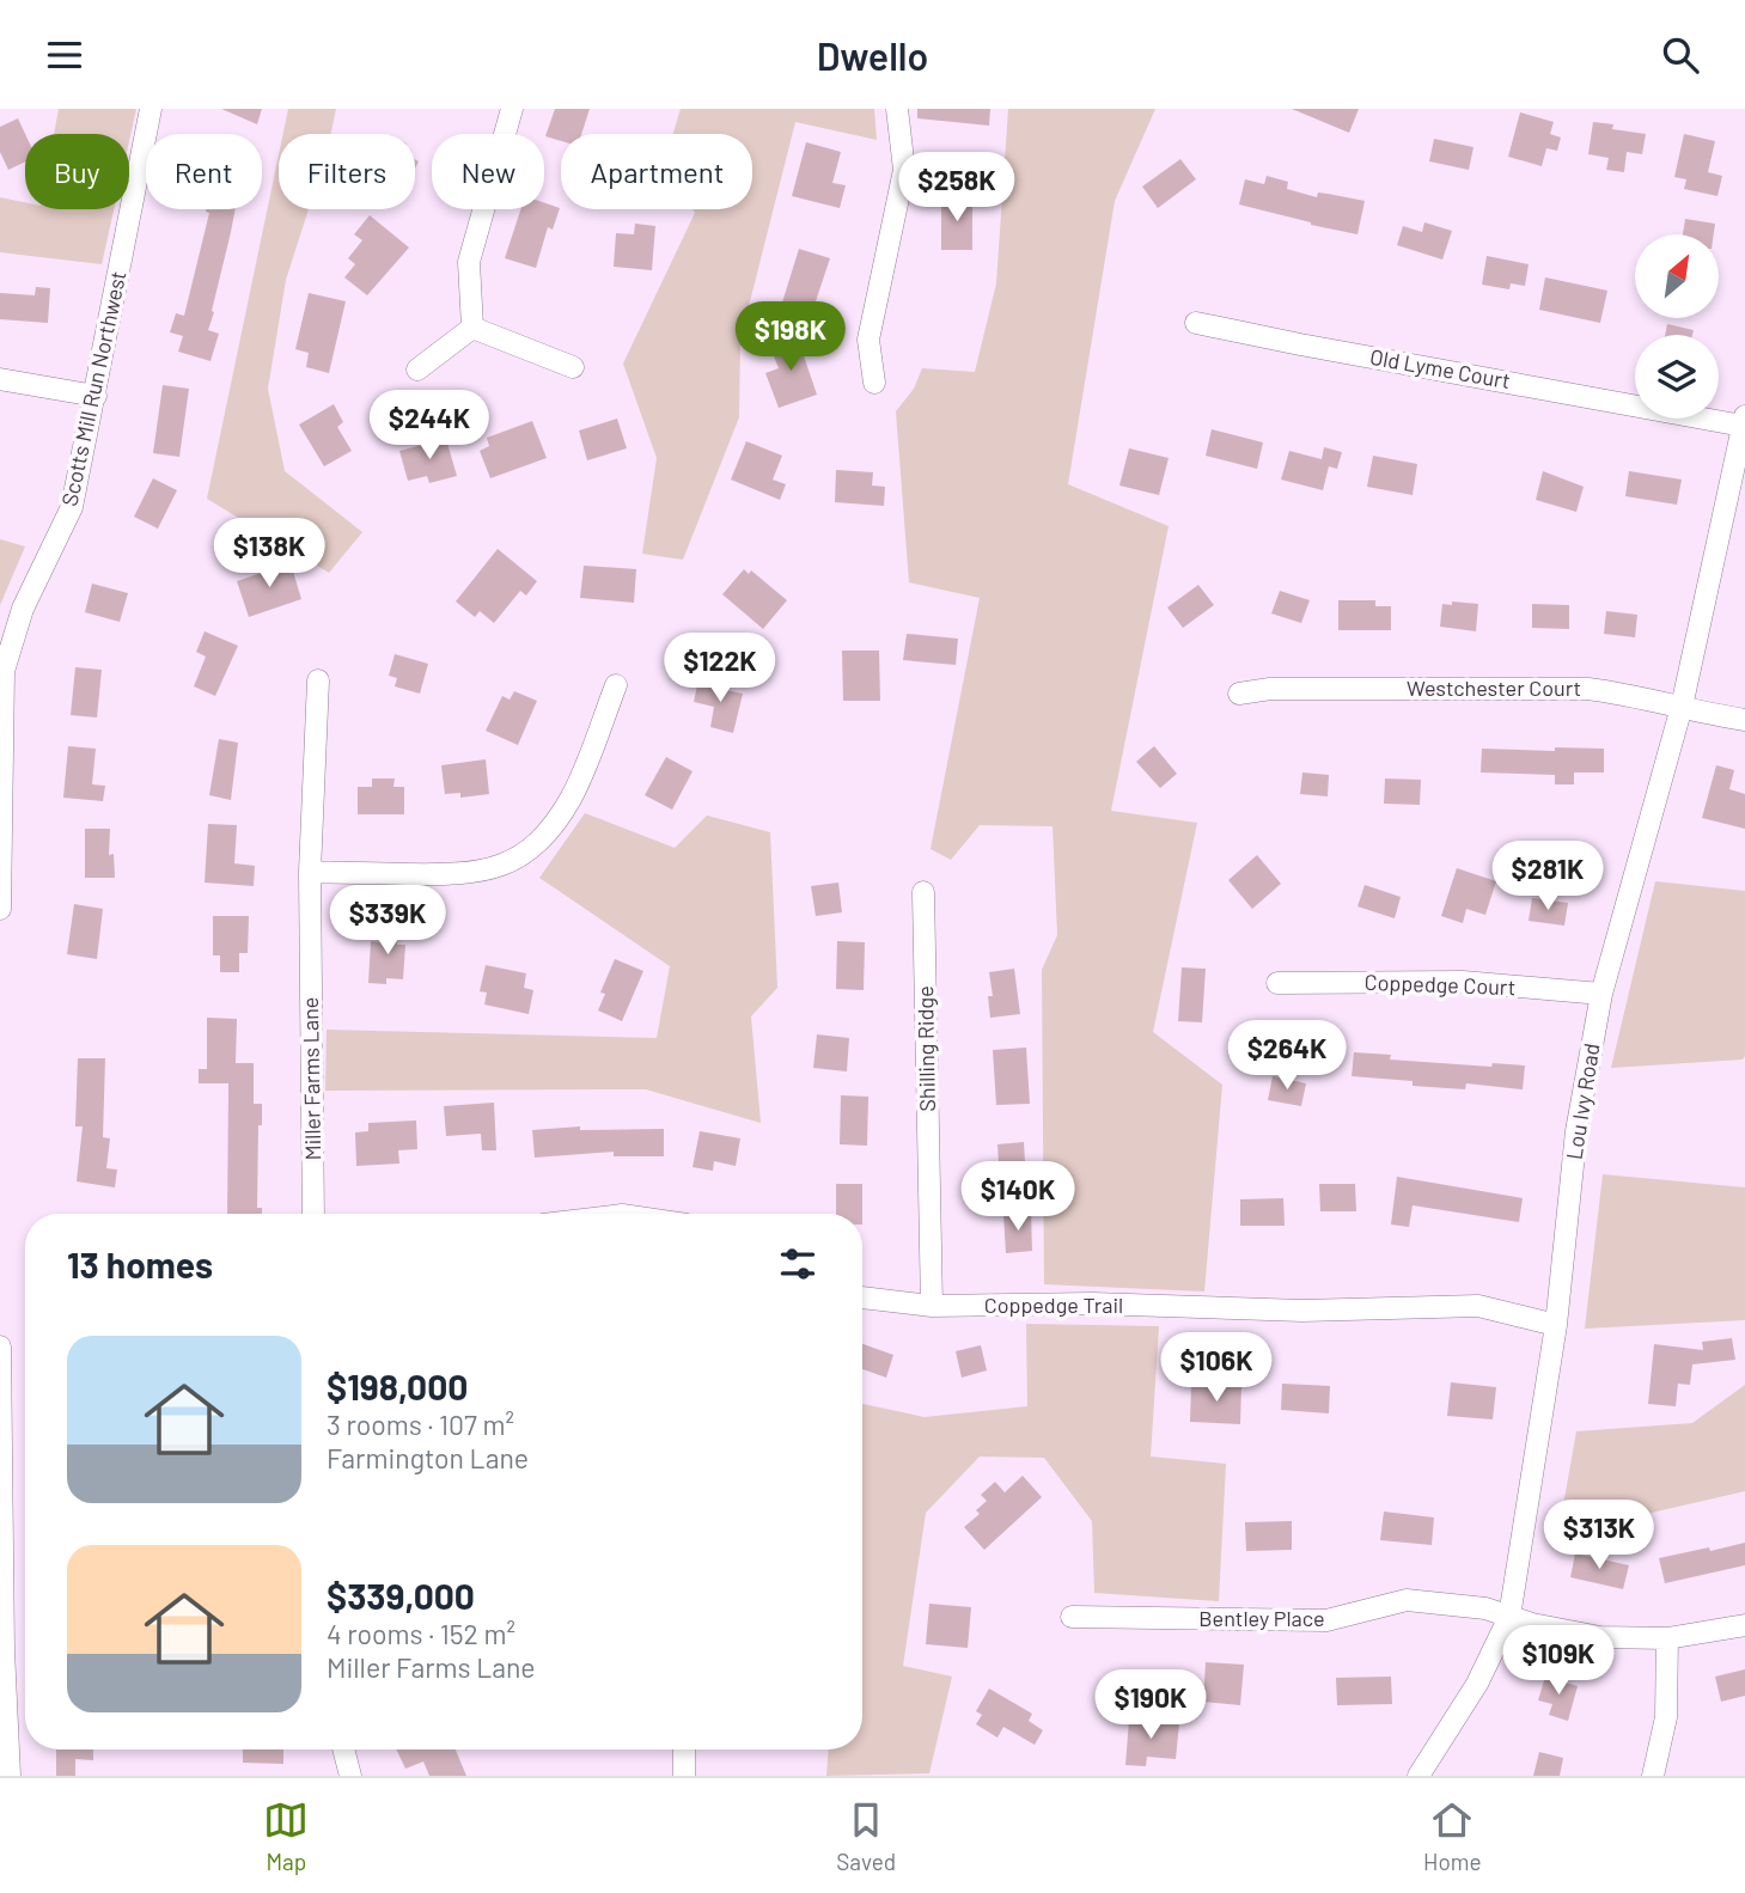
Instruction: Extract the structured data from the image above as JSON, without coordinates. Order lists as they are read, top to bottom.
{
  "streets": {
    "street": [
      "Old Lyme Court",
      "Scotts Mill Run Northwest",
      "Westchester Court",
      "Coppedge Court",
      "Shilling Ridge",
      "Miller Farms Lane",
      "Lou Ivy Road",
      "Coppedge Trail",
      "Bentley Place"
    ]
  },
  "crossings": [
    ["Old Lyme Court", "Lou Ivy Road"],
    ["Westchester Court", "Lou Ivy Road"],
    ["Coppedge Court", "Lou Ivy Road"],
    ["Shilling Ridge", "Coppedge Trail"],
    ["Lou Ivy Road", "Coppedge Trail"],
    ["Lou Ivy Road", "Bentley Place"]
  ],
  "north": "top right",
  "page": {
    "header": "Dwello",
    "chip": [
      "Buy",
      "Rent",
      "Filters",
      "New",
      "Apartment"
    ],
    "price": [
      "$258K",
      "$198K",
      "$244K",
      "$138K",
      "$122K",
      "$281K",
      "$339K",
      "$264K",
      "$140K",
      "$106K",
      "$313K",
      "$109K",
      "$190K"
    ],
    "heading": "13 homes",
    "list": [
      {
        "name": "$198,000",
        "note": "3 rooms · 107 m² · Farmington Lane"
      },
      {
        "name": "$339,000",
        "note": "4 rooms · 152 m² · Miller Farms Lane"
      }
    ],
    "tabs": ["Map", "Saved", "Home"]
  }
}
